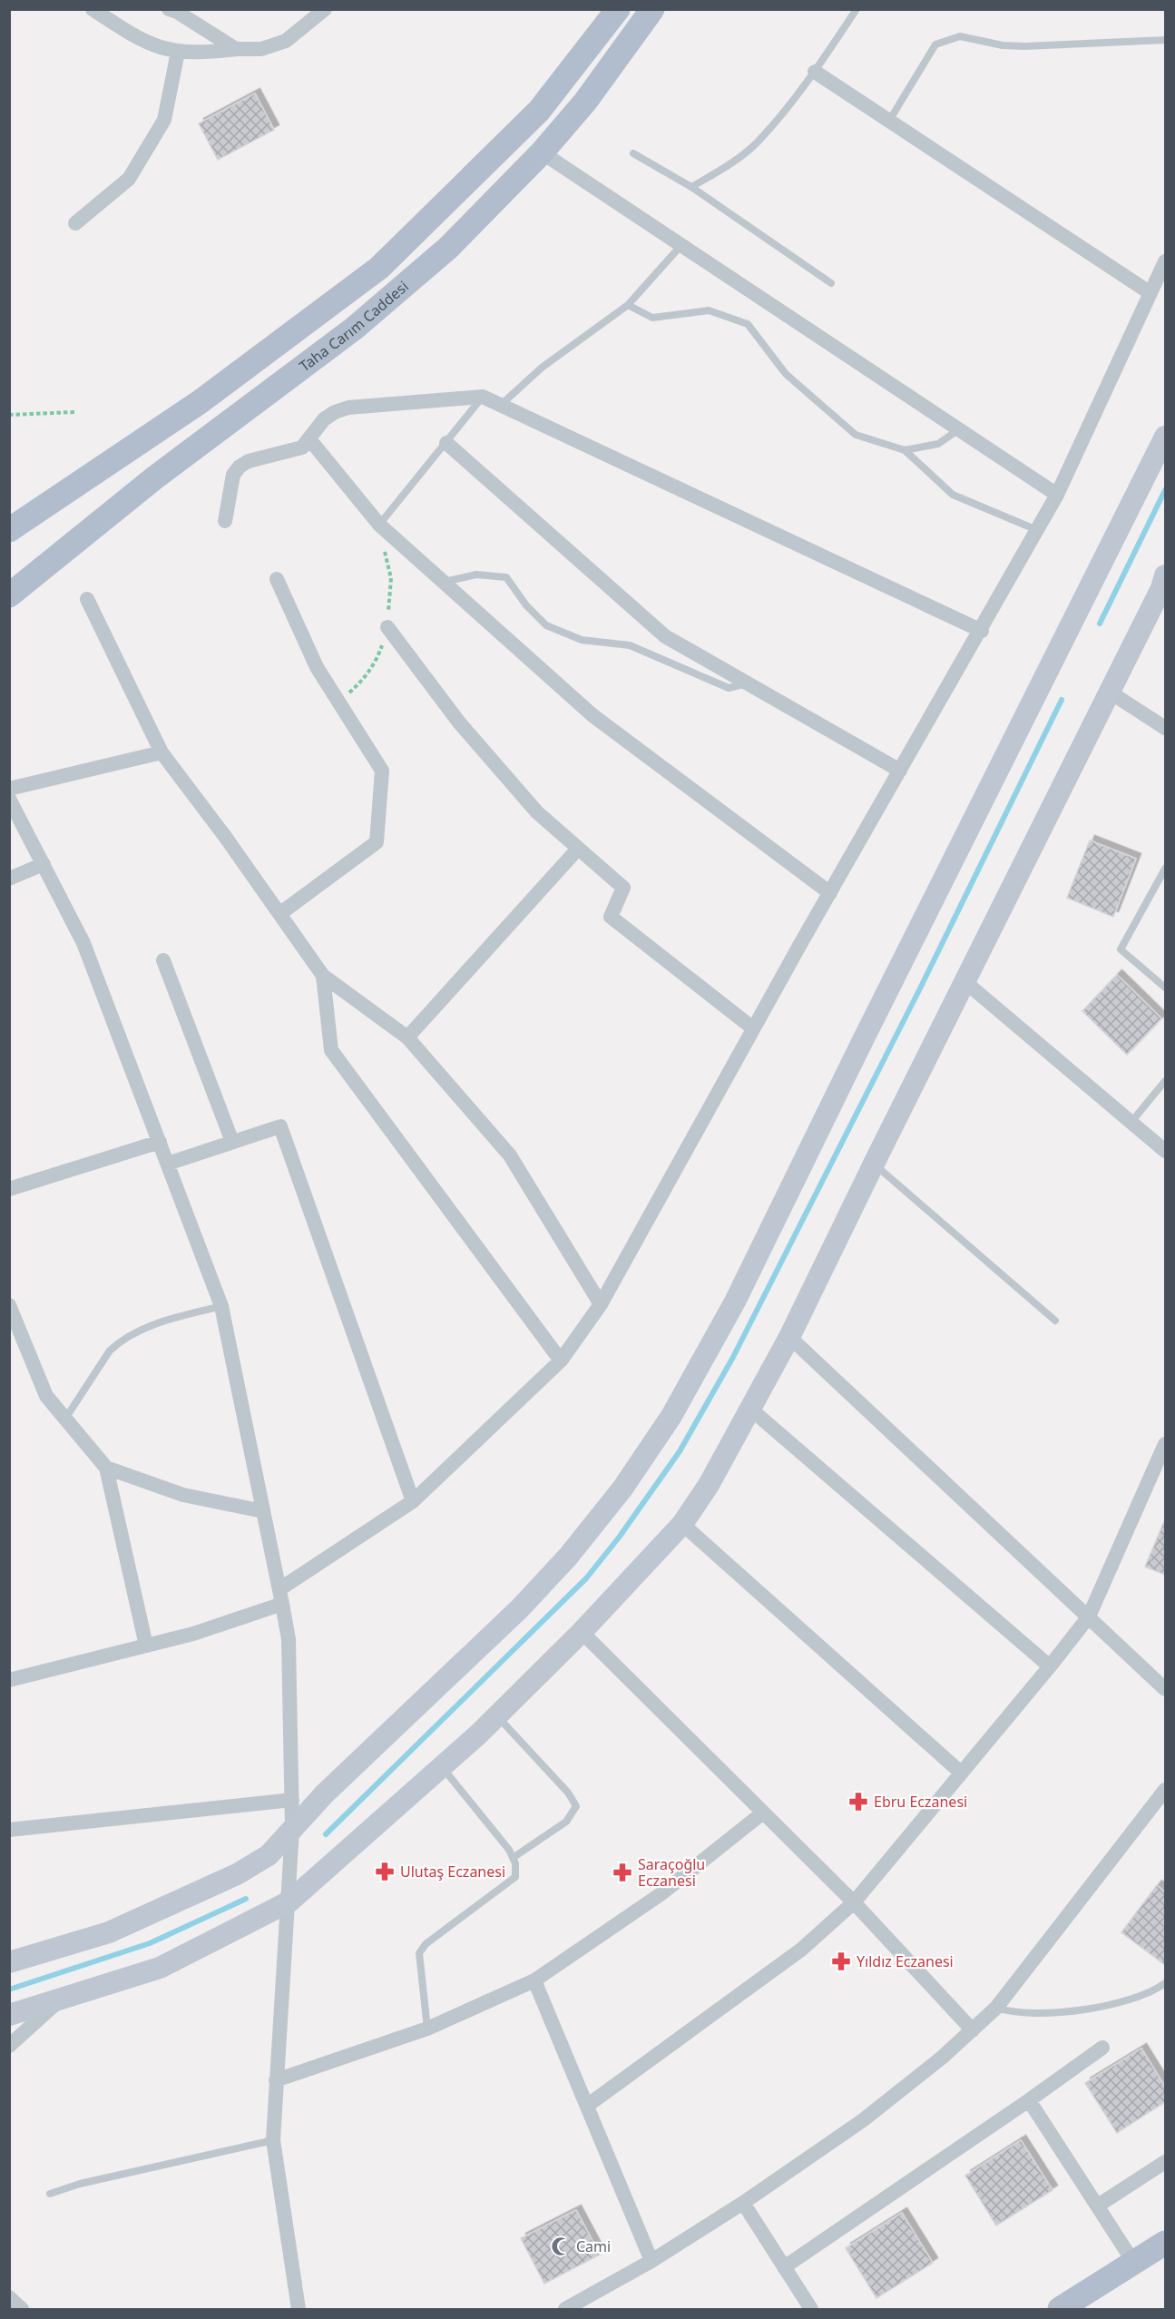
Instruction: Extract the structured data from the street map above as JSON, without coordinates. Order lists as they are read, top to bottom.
{
  "streets": {
    "main road": ["Taha Carım Caddesi"]
  },
  "places": {
    "pharmacy": [
      "Ebru Eczanesi",
      "Ulutaş Eczanesi",
      "Saraçoğlu Eczanesi",
      "Yıldız Eczanesi"
    ],
    "mosque": ["Cami"]
  }
}
